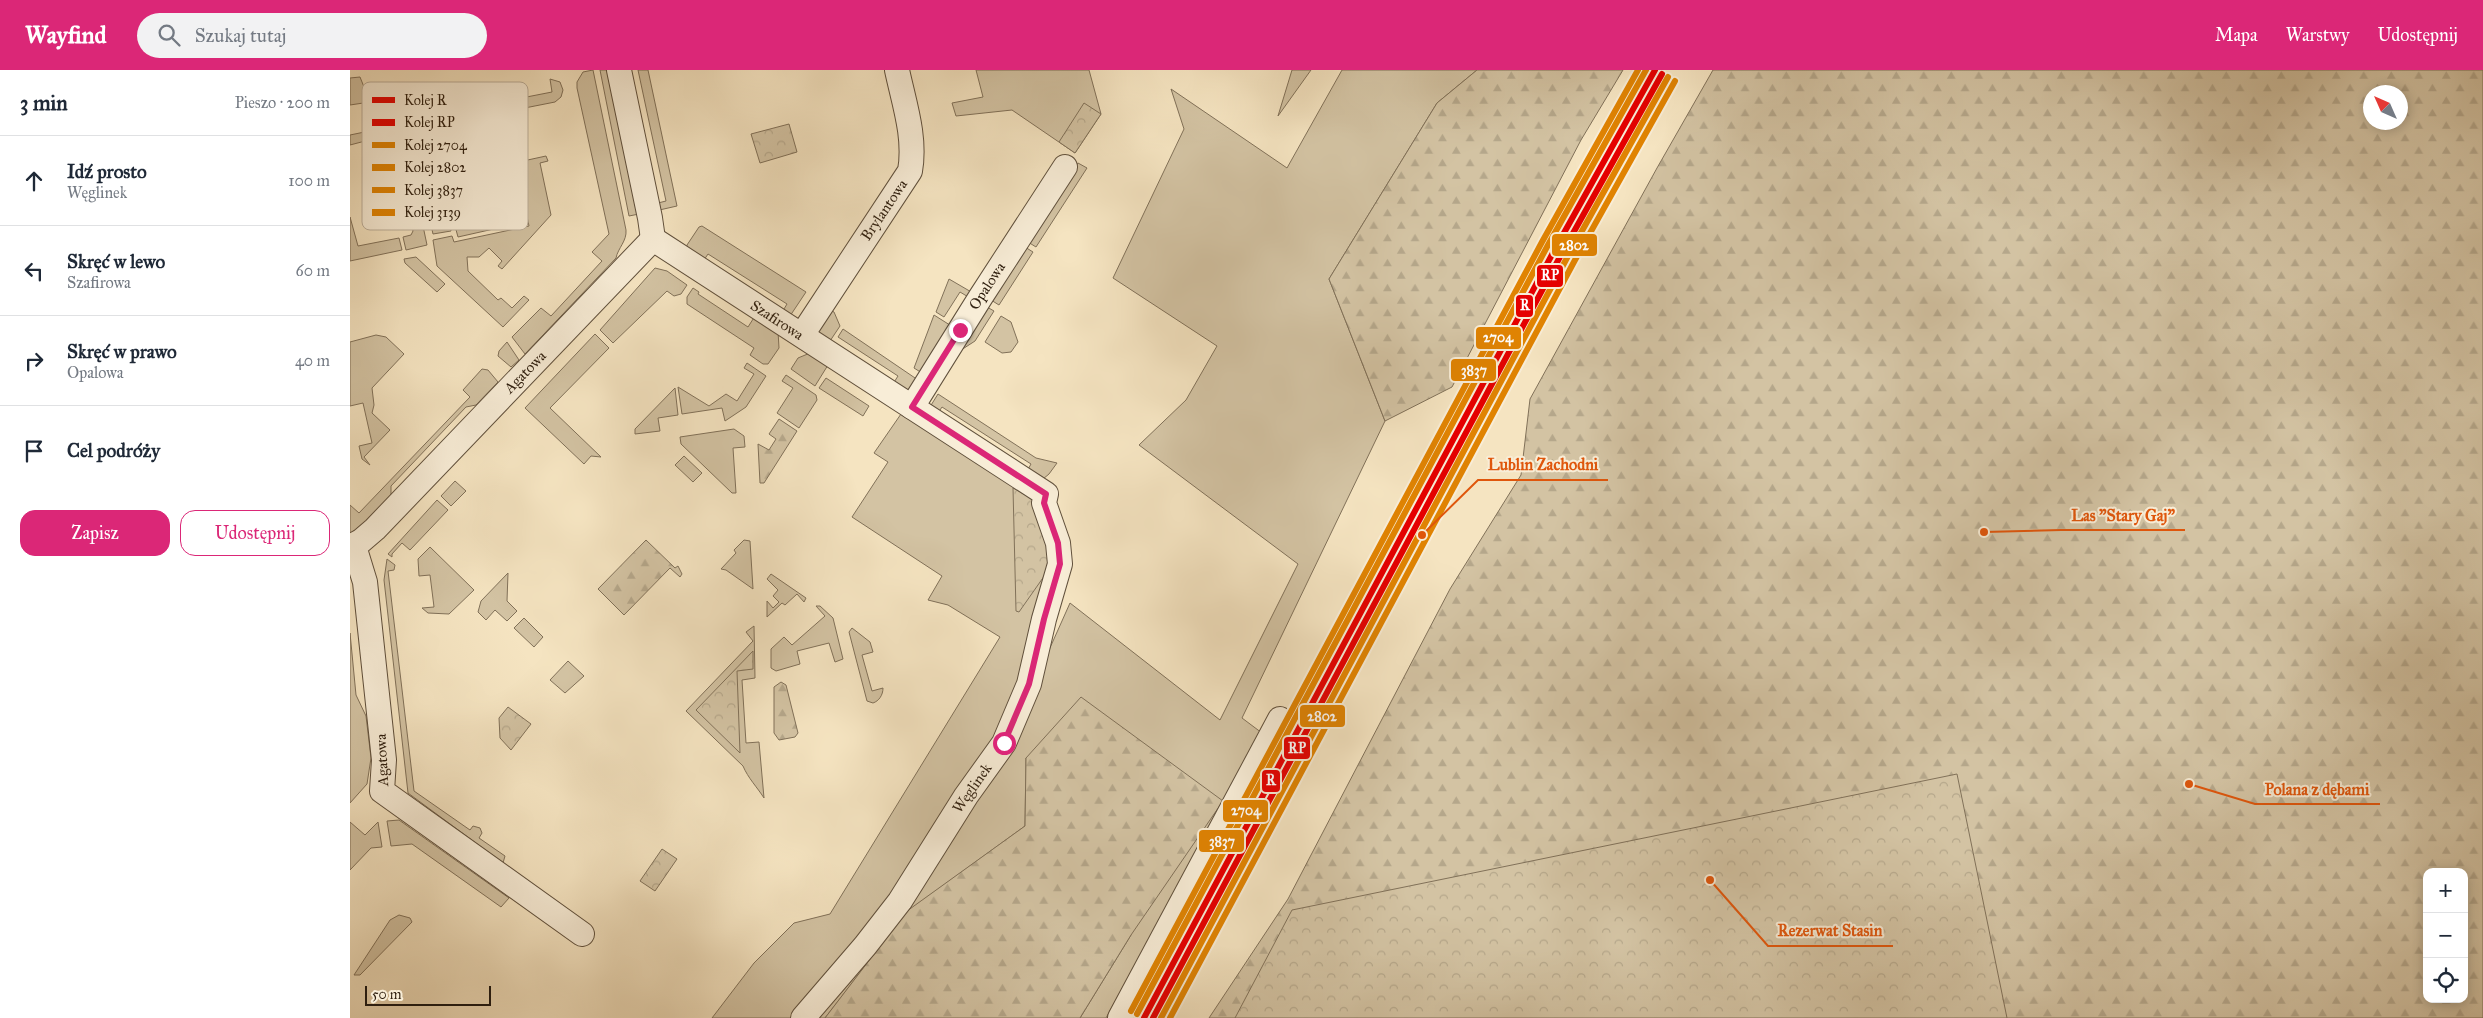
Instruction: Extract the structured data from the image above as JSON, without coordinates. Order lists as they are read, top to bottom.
{
  "streets": {
    "street": [
      "Brylantowa",
      "Opalowa",
      "Szafirowa",
      "Agatowa",
      "Węglinek"
    ]
  },
  "crossings": [
    ["Brylantowa", "Szafirowa"],
    ["Opalowa", "Szafirowa"],
    ["Szafirowa", "Agatowa"],
    ["Szafirowa", "Węglinek"]
  ],
  "places": [
    "Las \"Stary Gaj\"",
    "Lublin Zachodni",
    "Polana z dębami",
    "Rezerwat Stasin"
  ],
  "lines": [
    "rail line R",
    "rail line 2704",
    "rail line 3837",
    "rail line RP",
    "rail line 2802",
    "rail line 3139"
  ],
  "legend": [
    "Kolej R",
    "Kolej RP",
    "Kolej 2704",
    "Kolej 2802",
    "Kolej 3837",
    "Kolej 3139"
  ],
  "scale_bar": "50 m",
  "north": "top left",
  "page": {
    "header": "Wayfind",
    "search": "Szukaj tutaj",
    "nav": ["Mapa", "Warstwy", "Udostępnij"],
    "heading": ["3 min", "Pieszo · 200 m"],
    "list": [
      ["Idź prosto", "Węglinek", "100 m"],
      ["Skręć w lewo", "Szafirowa", "60 m"],
      ["Skręć w prawo", "Opalowa", "40 m"],
      "Cel podróży"
    ],
    "buttons": ["Zapisz", "Udostępnij"],
    "map_buttons": ["+", "−"],
    "scale": "50 m"
  }
}
